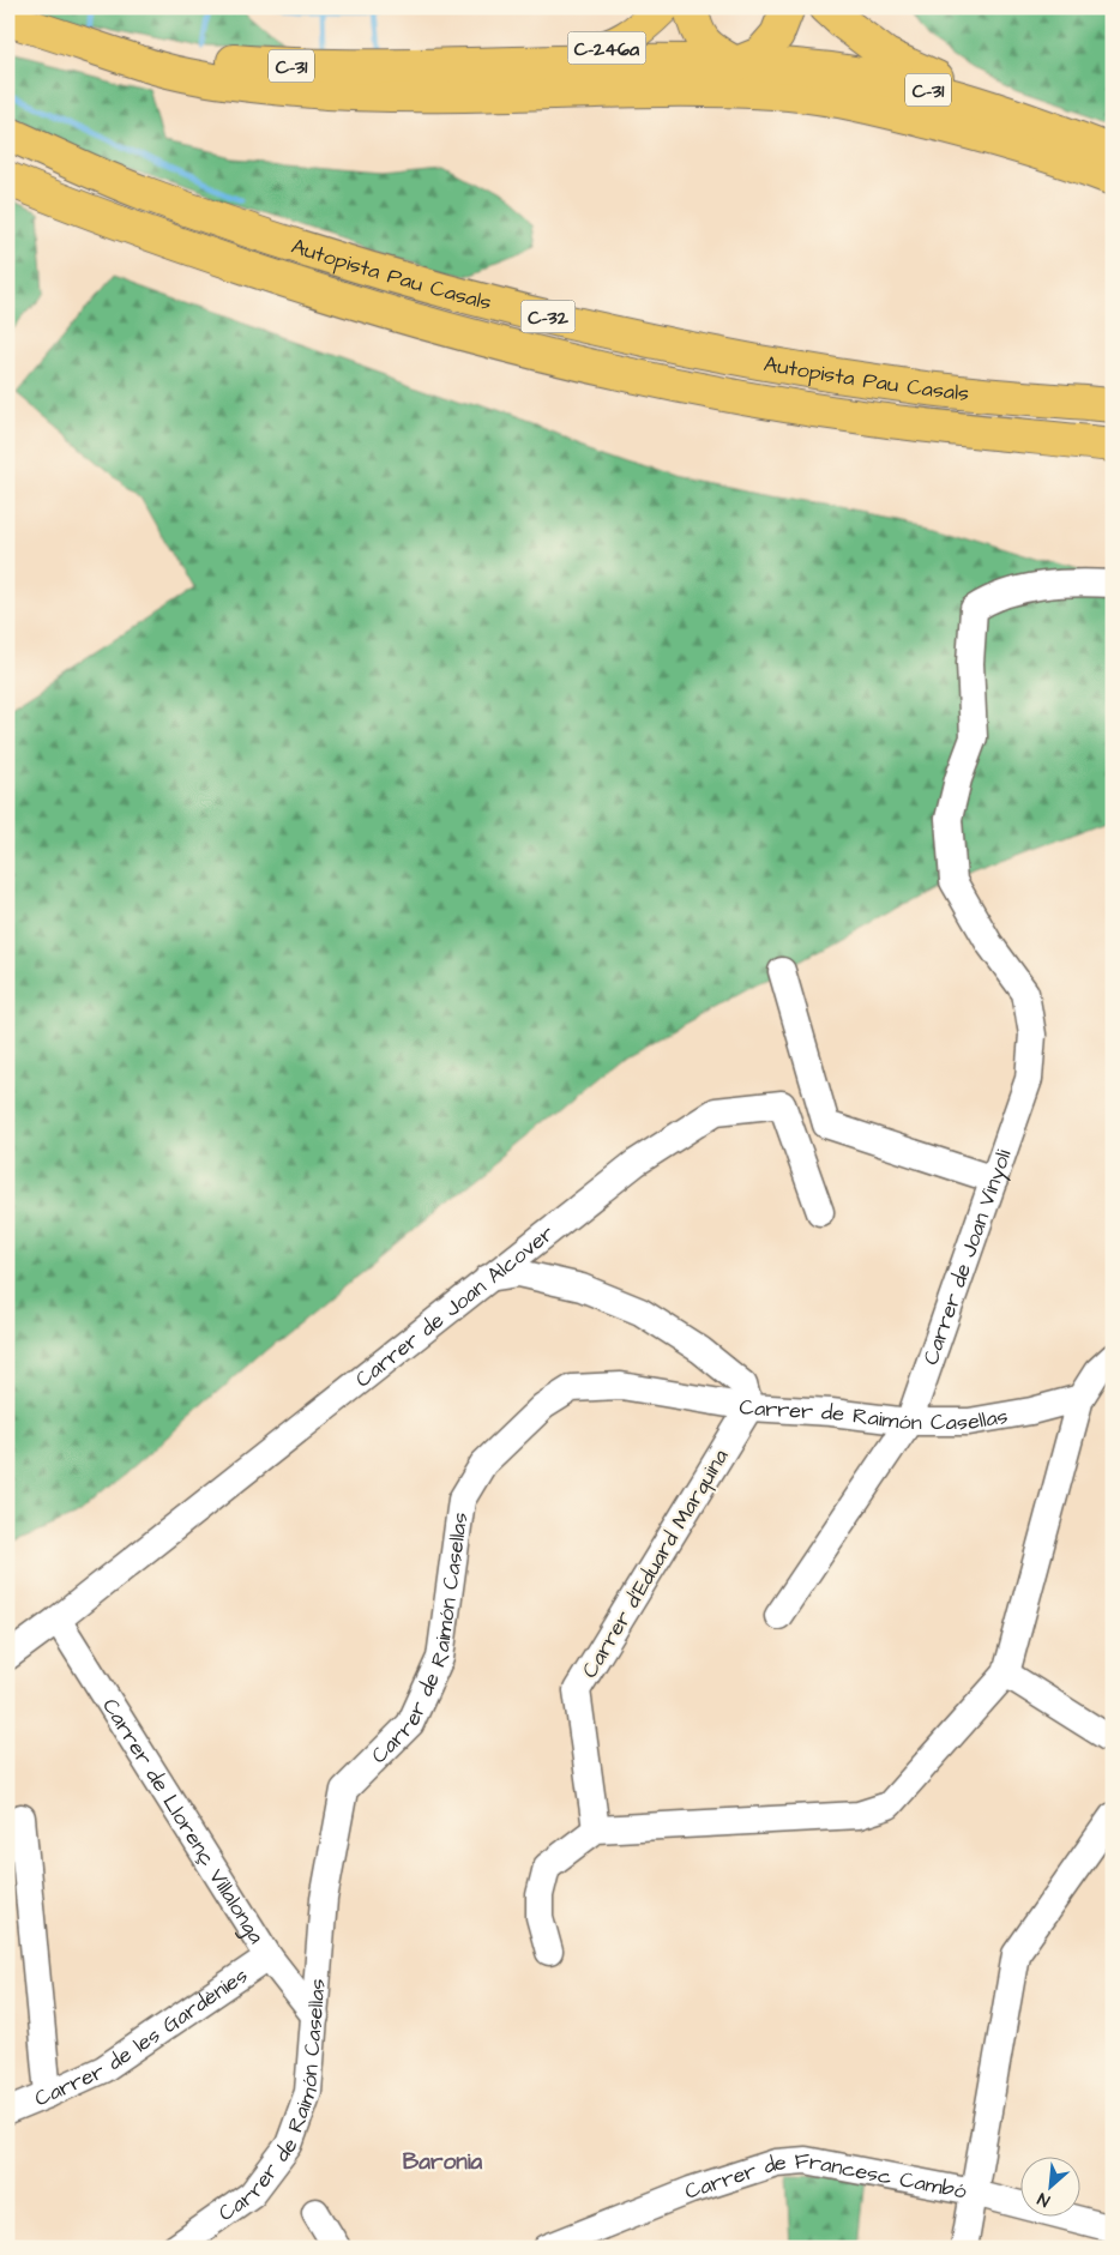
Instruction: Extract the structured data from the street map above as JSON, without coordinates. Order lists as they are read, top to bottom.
{
  "streets": {
    "main road": [
      "C-246a",
      "C-31",
      "Autopista Pau Casals",
      "C-32"
    ],
    "street": [
      "Carrer de Joan Vinyoli",
      "Carrer de Joan Alcover",
      "Carrer de Raimón Casellas",
      "Carrer d'Eduard Marquina",
      "Carrer de Llorenç Villalonga",
      "Carrer de les Gardènies",
      "Carrer de Francesc Cambó"
    ]
  },
  "crossings": [
    ["C-246a", "C-31"],
    ["Carrer de Joan Vinyoli", "Carrer de Raimón Casellas"],
    ["Carrer de Joan Alcover", "Carrer de Llorenç Villalonga"],
    ["Carrer de Raimón Casellas", "Carrer d'Eduard Marquina"],
    ["Carrer de Raimón Casellas", "Carrer de Llorenç Villalonga"],
    ["Carrer de Llorenç Villalonga", "Carrer de les Gardènies"]
  ],
  "districts": ["Baronia"],
  "north": "bottom left"
}
